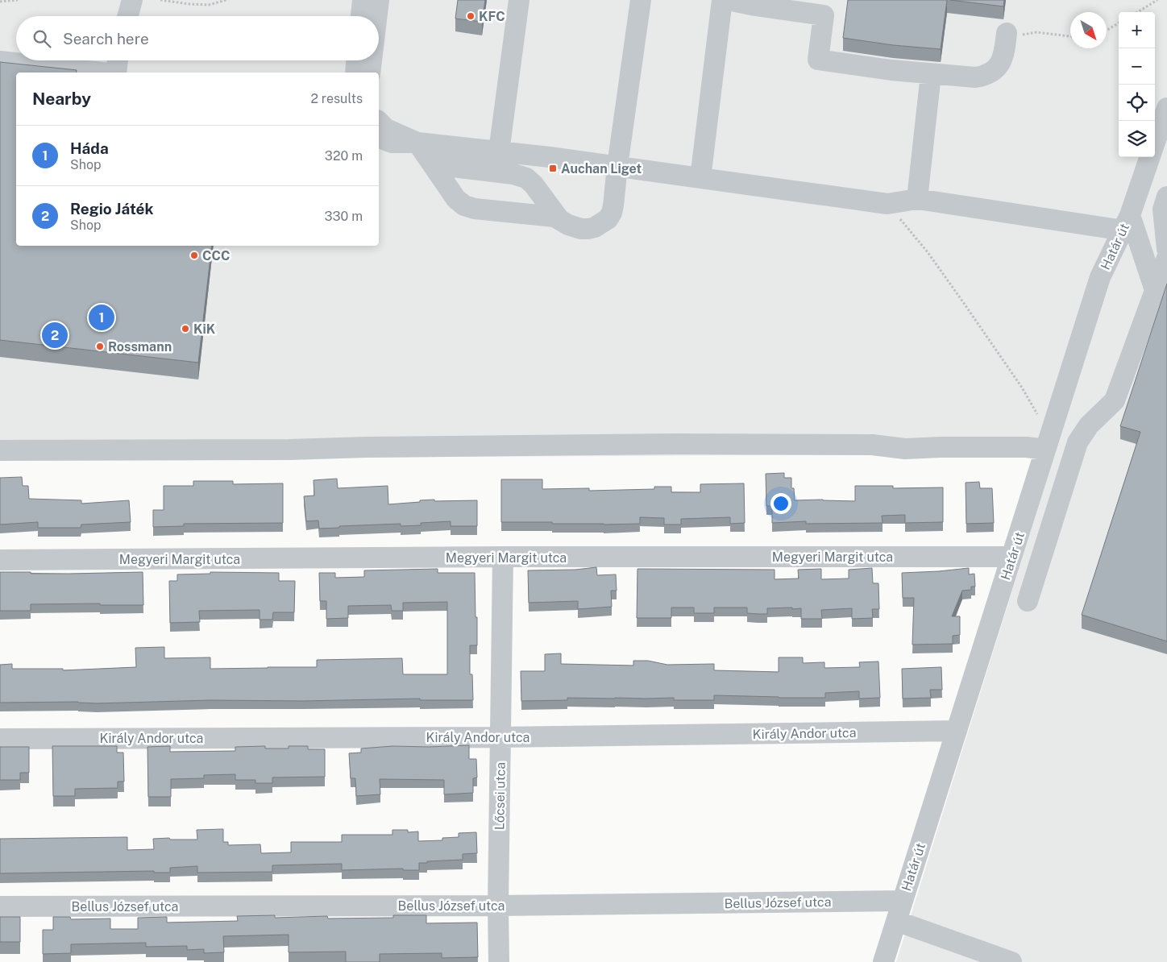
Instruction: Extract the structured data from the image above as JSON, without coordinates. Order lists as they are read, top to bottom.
{
  "streets": {
    "street": [
      "Határ út",
      "Megyeri Margit utca",
      "Király Andor utca",
      "Lőcsei utca",
      "Bellus József utca"
    ]
  },
  "crossings": [
    ["Határ út", "Megyeri Margit utca"],
    ["Határ út", "Király Andor utca"],
    ["Határ út", "Bellus József utca"],
    ["Megyeri Margit utca", "Lőcsei utca"],
    ["Király Andor utca", "Lőcsei utca"],
    ["Lőcsei utca", "Bellus József utca"]
  ],
  "places": {
    "other": [
      "KFC",
      "CCC",
      "KiK",
      "Rossmann"
    ],
    "transit": ["Auchan Liget"]
  },
  "north": "bottom right",
  "page": {
    "map_buttons": ["+", "−"],
    "search": "Search here",
    "heading": ["Nearby", "2 results"],
    "list": [
      {
        "mark": "1",
        "name": "Háda",
        "note": "Shop",
        "value": "320 m"
      },
      {
        "mark": "2",
        "name": "Regio Játék",
        "note": "Shop",
        "value": "330 m"
      }
    ],
    "pins": ["1", "2"]
  }
}
